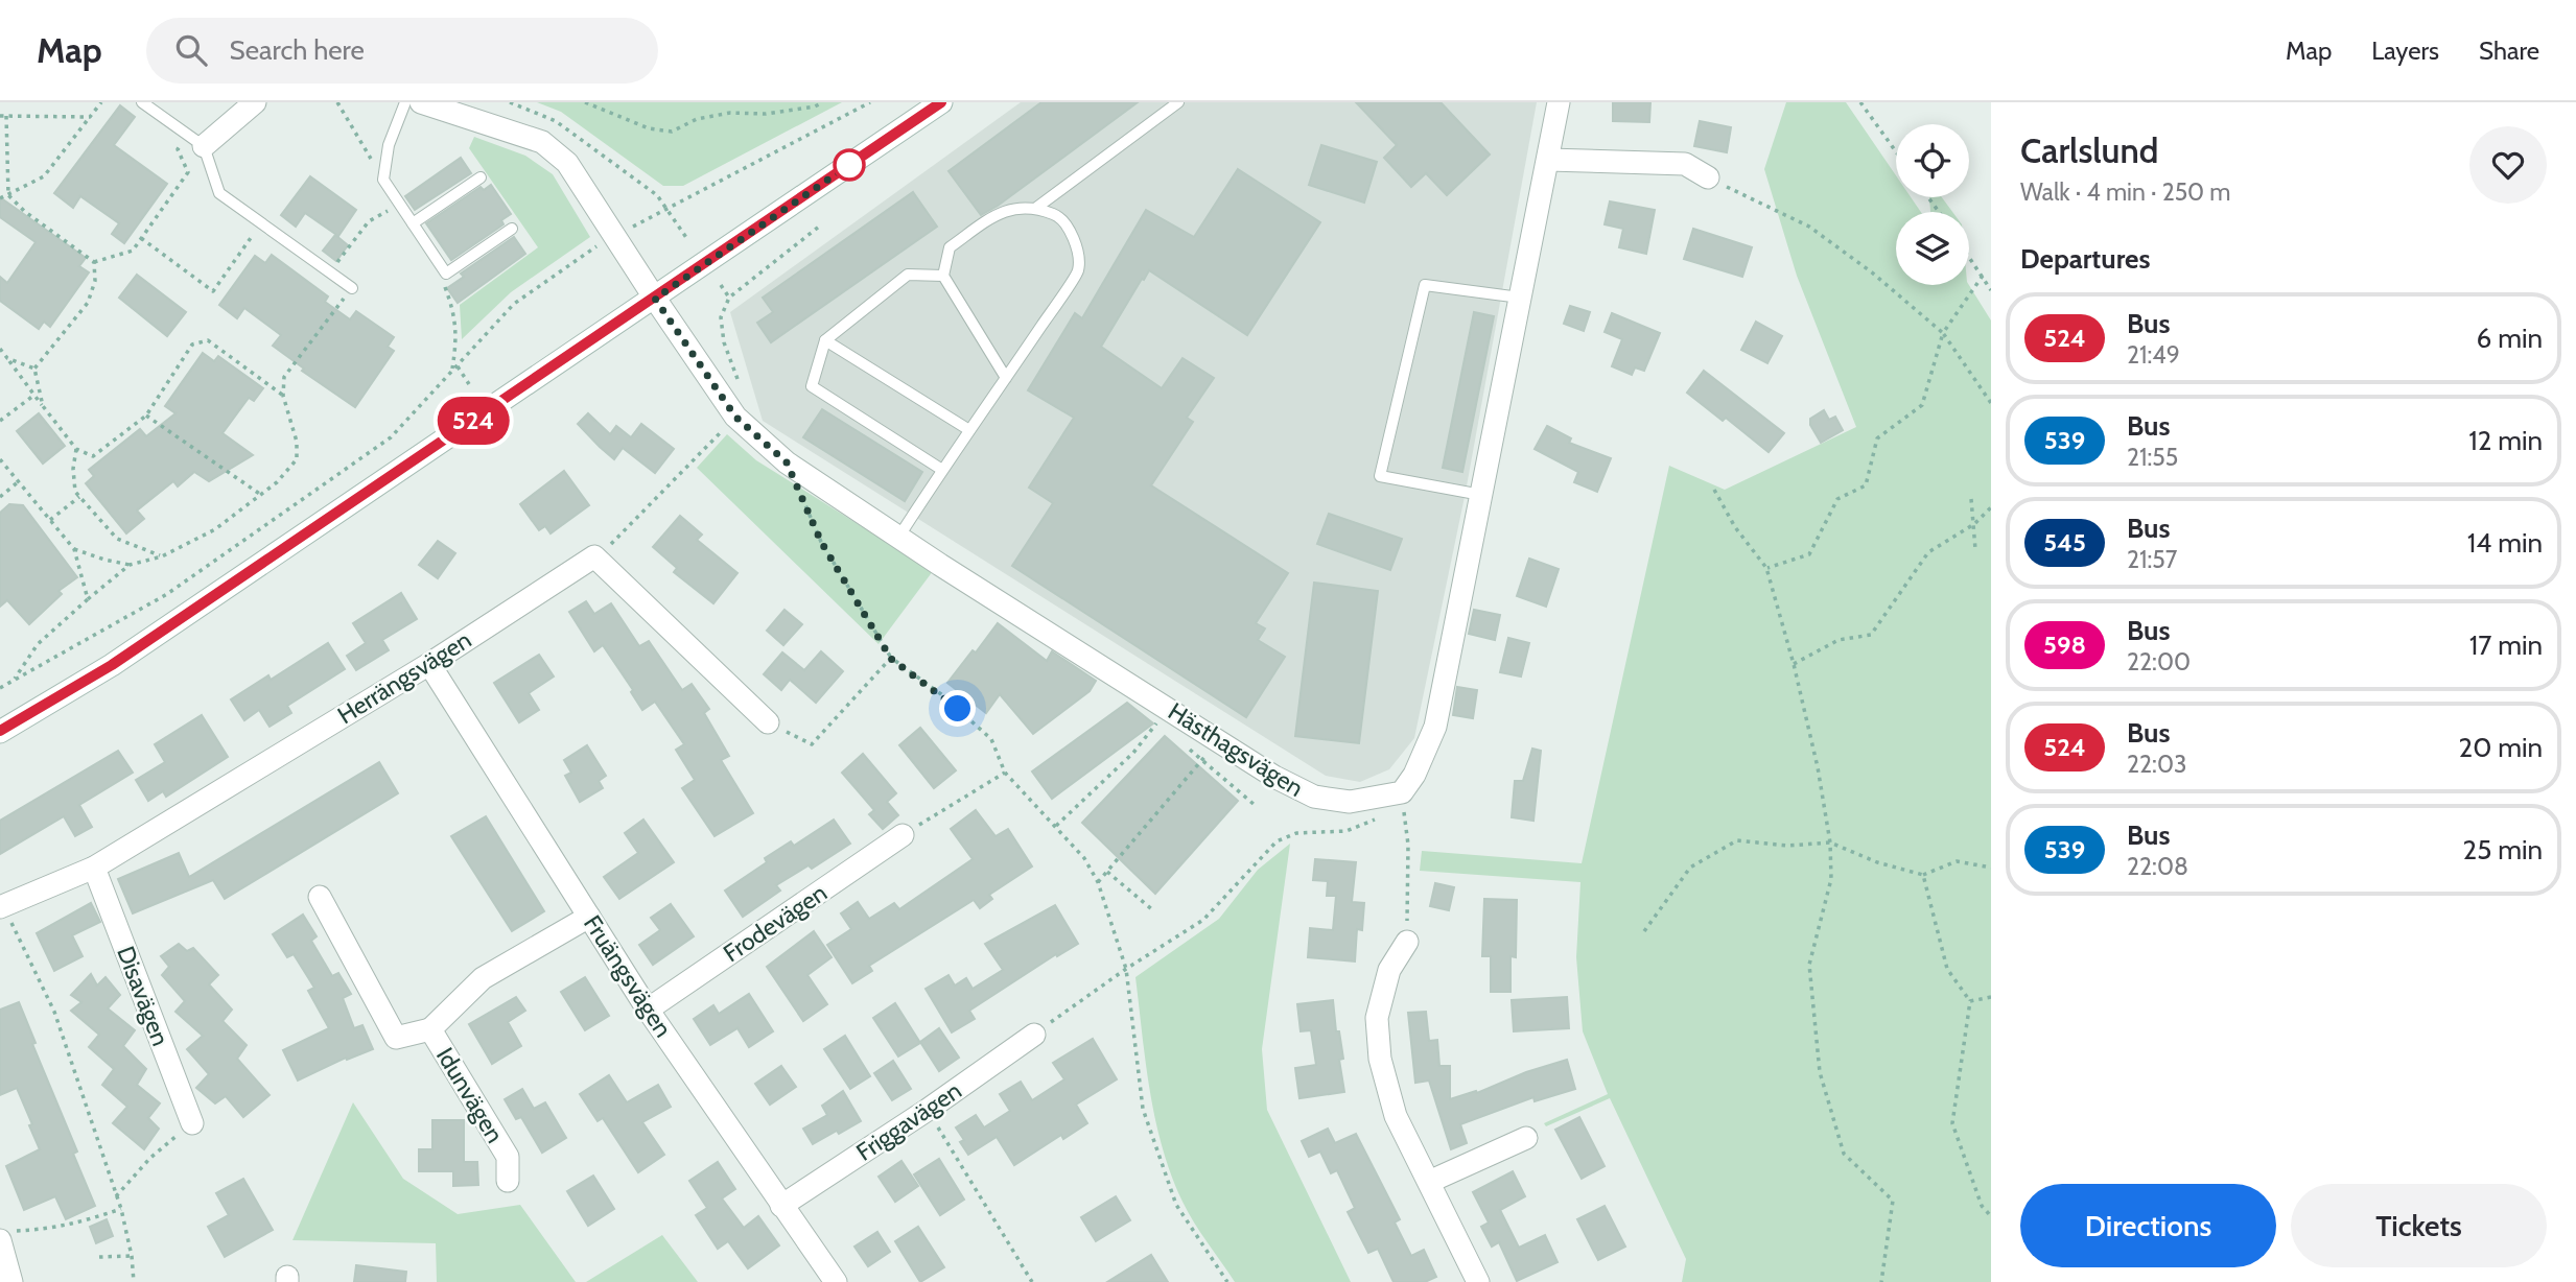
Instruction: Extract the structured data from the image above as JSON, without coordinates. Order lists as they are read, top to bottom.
{
  "streets": {
    "street": [
      "Herrängsvägen",
      "Hästhagsvägen",
      "Frodevägen",
      "Fruängsvägen",
      "Disavägen",
      "Idunvägen",
      "Friggavägen"
    ]
  },
  "crossings": [
    ["Herrängsvägen", "Fruängsvägen"],
    ["Herrängsvägen", "Disavägen"],
    ["Frodevägen", "Fruängsvägen"],
    ["Fruängsvägen", "Idunvägen"],
    ["Fruängsvägen", "Friggavägen"]
  ],
  "lines": ["bus line 524"],
  "page": {
    "header": "Map",
    "search": "Search here",
    "nav": ["Map", "Layers", "Share"],
    "on_map": "524",
    "heading": [
      ["Carlslund", "Walk · 4 min · 250 m"],
      "Departures"
    ],
    "list": [
      {
        "mark": "524",
        "name": "Bus",
        "note": "21:49",
        "value": "6 min"
      },
      {
        "mark": "539",
        "name": "Bus",
        "note": "21:55",
        "value": "12 min"
      },
      {
        "mark": "545",
        "name": "Bus",
        "note": "21:57",
        "value": "14 min"
      },
      {
        "mark": "598",
        "name": "Bus",
        "note": "22:00",
        "value": "17 min"
      },
      {
        "mark": "524",
        "name": "Bus",
        "note": "22:03",
        "value": "20 min"
      },
      {
        "mark": "539",
        "name": "Bus",
        "note": "22:08",
        "value": "25 min"
      }
    ],
    "buttons": ["Directions", "Tickets"]
  }
}
